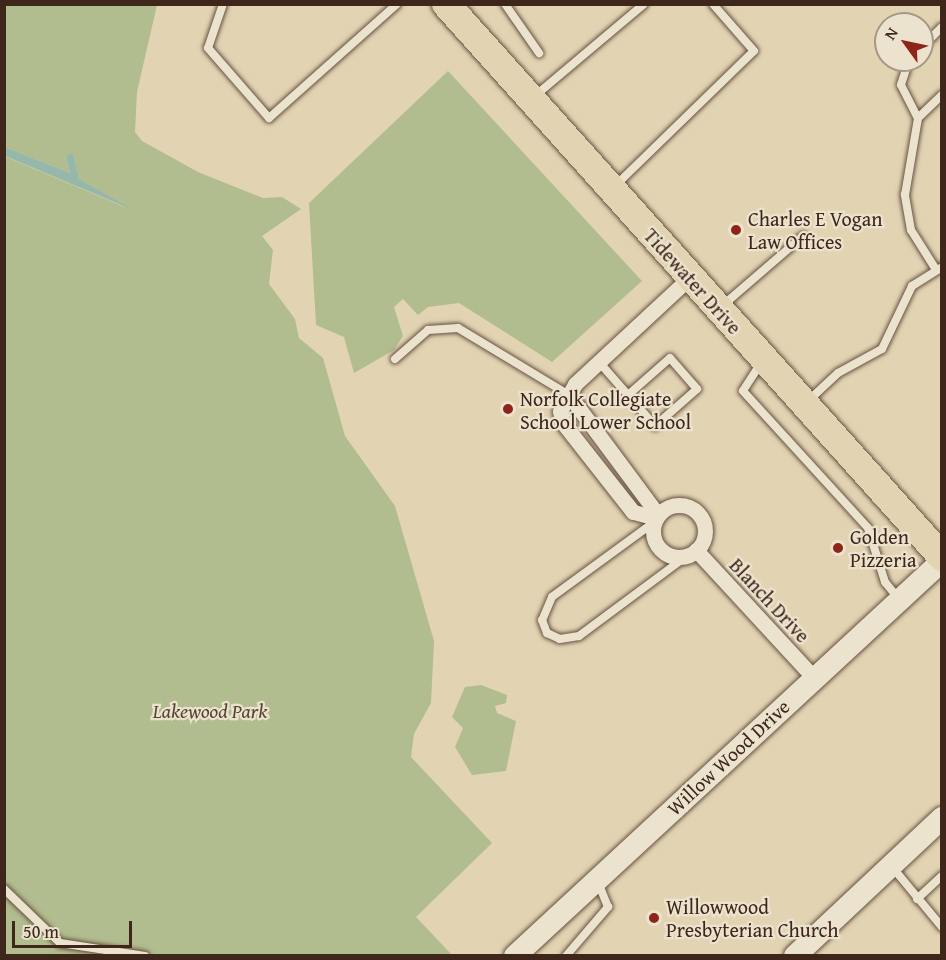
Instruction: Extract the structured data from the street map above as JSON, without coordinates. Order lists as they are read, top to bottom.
{
  "streets": {
    "highway": ["Tidewater Drive"],
    "street": ["Blanch Drive", "Willow Wood Drive"]
  },
  "crossings": [
    ["Tidewater Drive", "Willow Wood Drive"],
    ["Blanch Drive", "Willow Wood Drive"]
  ],
  "parks": ["Lakewood Park"],
  "places": [
    "Charles E Vogan Law Offices",
    "Norfolk Collegiate School Lower School",
    "Golden Pizzeria",
    "Willowwood Presbyterian Church"
  ],
  "scale_bar": "50 m",
  "north": "top left"
}
